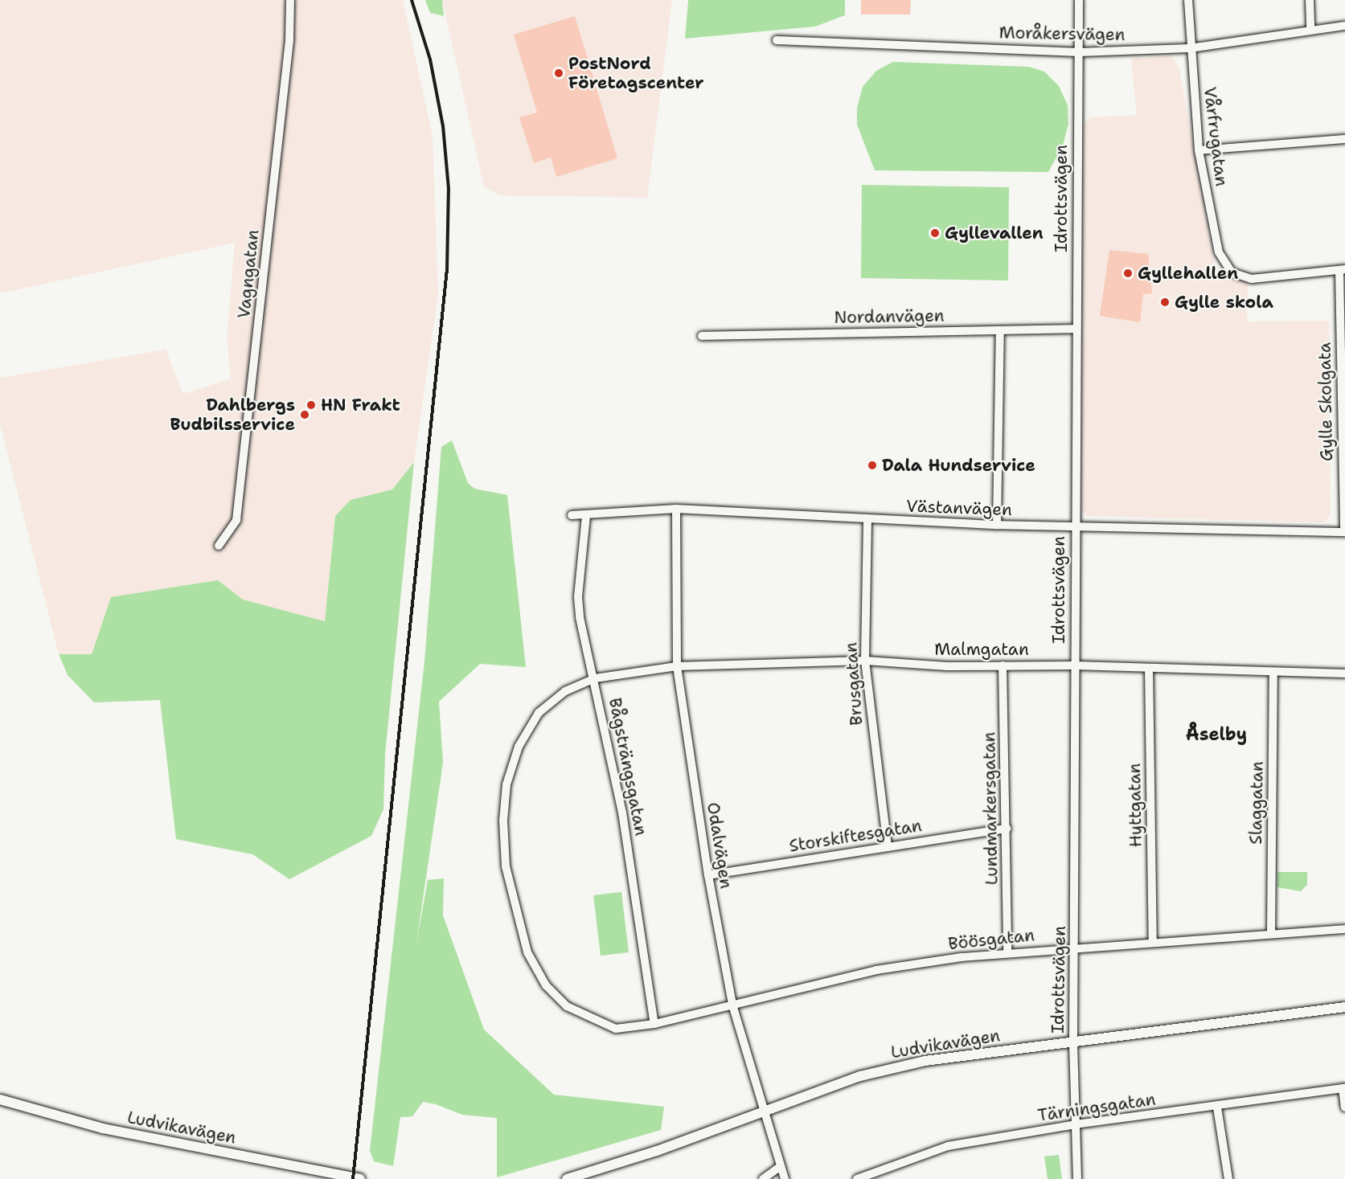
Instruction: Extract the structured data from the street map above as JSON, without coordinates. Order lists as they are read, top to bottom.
{
  "streets": {
    "street": [
      "Moråkersvägen",
      "Vårfrugatan",
      "Idrottsvägen",
      "Vagngatan",
      "Nordanvägen",
      "Gylle Skolgata",
      "Västanvägen",
      "Malmgatan",
      "Brusgatan",
      "Bågsträngsgatan",
      "Slaggatan",
      "Hyttgatan",
      "Lundmarkersgatan",
      "Storskiftesgatan",
      "Odalvägen",
      "Böösgatan",
      "Ludvikavägen",
      "Tärningsgatan"
    ]
  },
  "crossings": [
    ["Moråkersvägen", "Vårfrugatan"],
    ["Moråkersvägen", "Idrottsvägen"],
    ["Vårfrugatan", "Gylle Skolgata"],
    ["Idrottsvägen", "Nordanvägen"],
    ["Idrottsvägen", "Västanvägen"],
    ["Idrottsvägen", "Malmgatan"],
    ["Idrottsvägen", "Böösgatan"],
    ["Idrottsvägen", "Ludvikavägen"],
    ["Idrottsvägen", "Tärningsgatan"],
    ["Gylle Skolgata", "Västanvägen"],
    ["Västanvägen", "Brusgatan"],
    ["Västanvägen", "Bågsträngsgatan"],
    ["Västanvägen", "Odalvägen"],
    ["Malmgatan", "Brusgatan"],
    ["Malmgatan", "Bågsträngsgatan"],
    ["Malmgatan", "Slaggatan"],
    ["Malmgatan", "Hyttgatan"],
    ["Malmgatan", "Lundmarkersgatan"],
    ["Malmgatan", "Odalvägen"],
    ["Malmgatan", "Böösgatan"],
    ["Brusgatan", "Storskiftesgatan"],
    ["Bågsträngsgatan", "Böösgatan"],
    ["Slaggatan", "Böösgatan"],
    ["Hyttgatan", "Böösgatan"],
    ["Lundmarkersgatan", "Storskiftesgatan"],
    ["Lundmarkersgatan", "Böösgatan"],
    ["Storskiftesgatan", "Odalvägen"],
    ["Odalvägen", "Böösgatan"],
    ["Odalvägen", "Ludvikavägen"]
  ],
  "districts": ["Åselby"],
  "places": [
    "PostNord Företagscenter",
    "Gyllevallen",
    "Gyllehallen",
    "Gylle skola",
    "HN Frakt",
    "Dahlbergs Budbilsservice",
    "Dala Hundservice"
  ]
}
